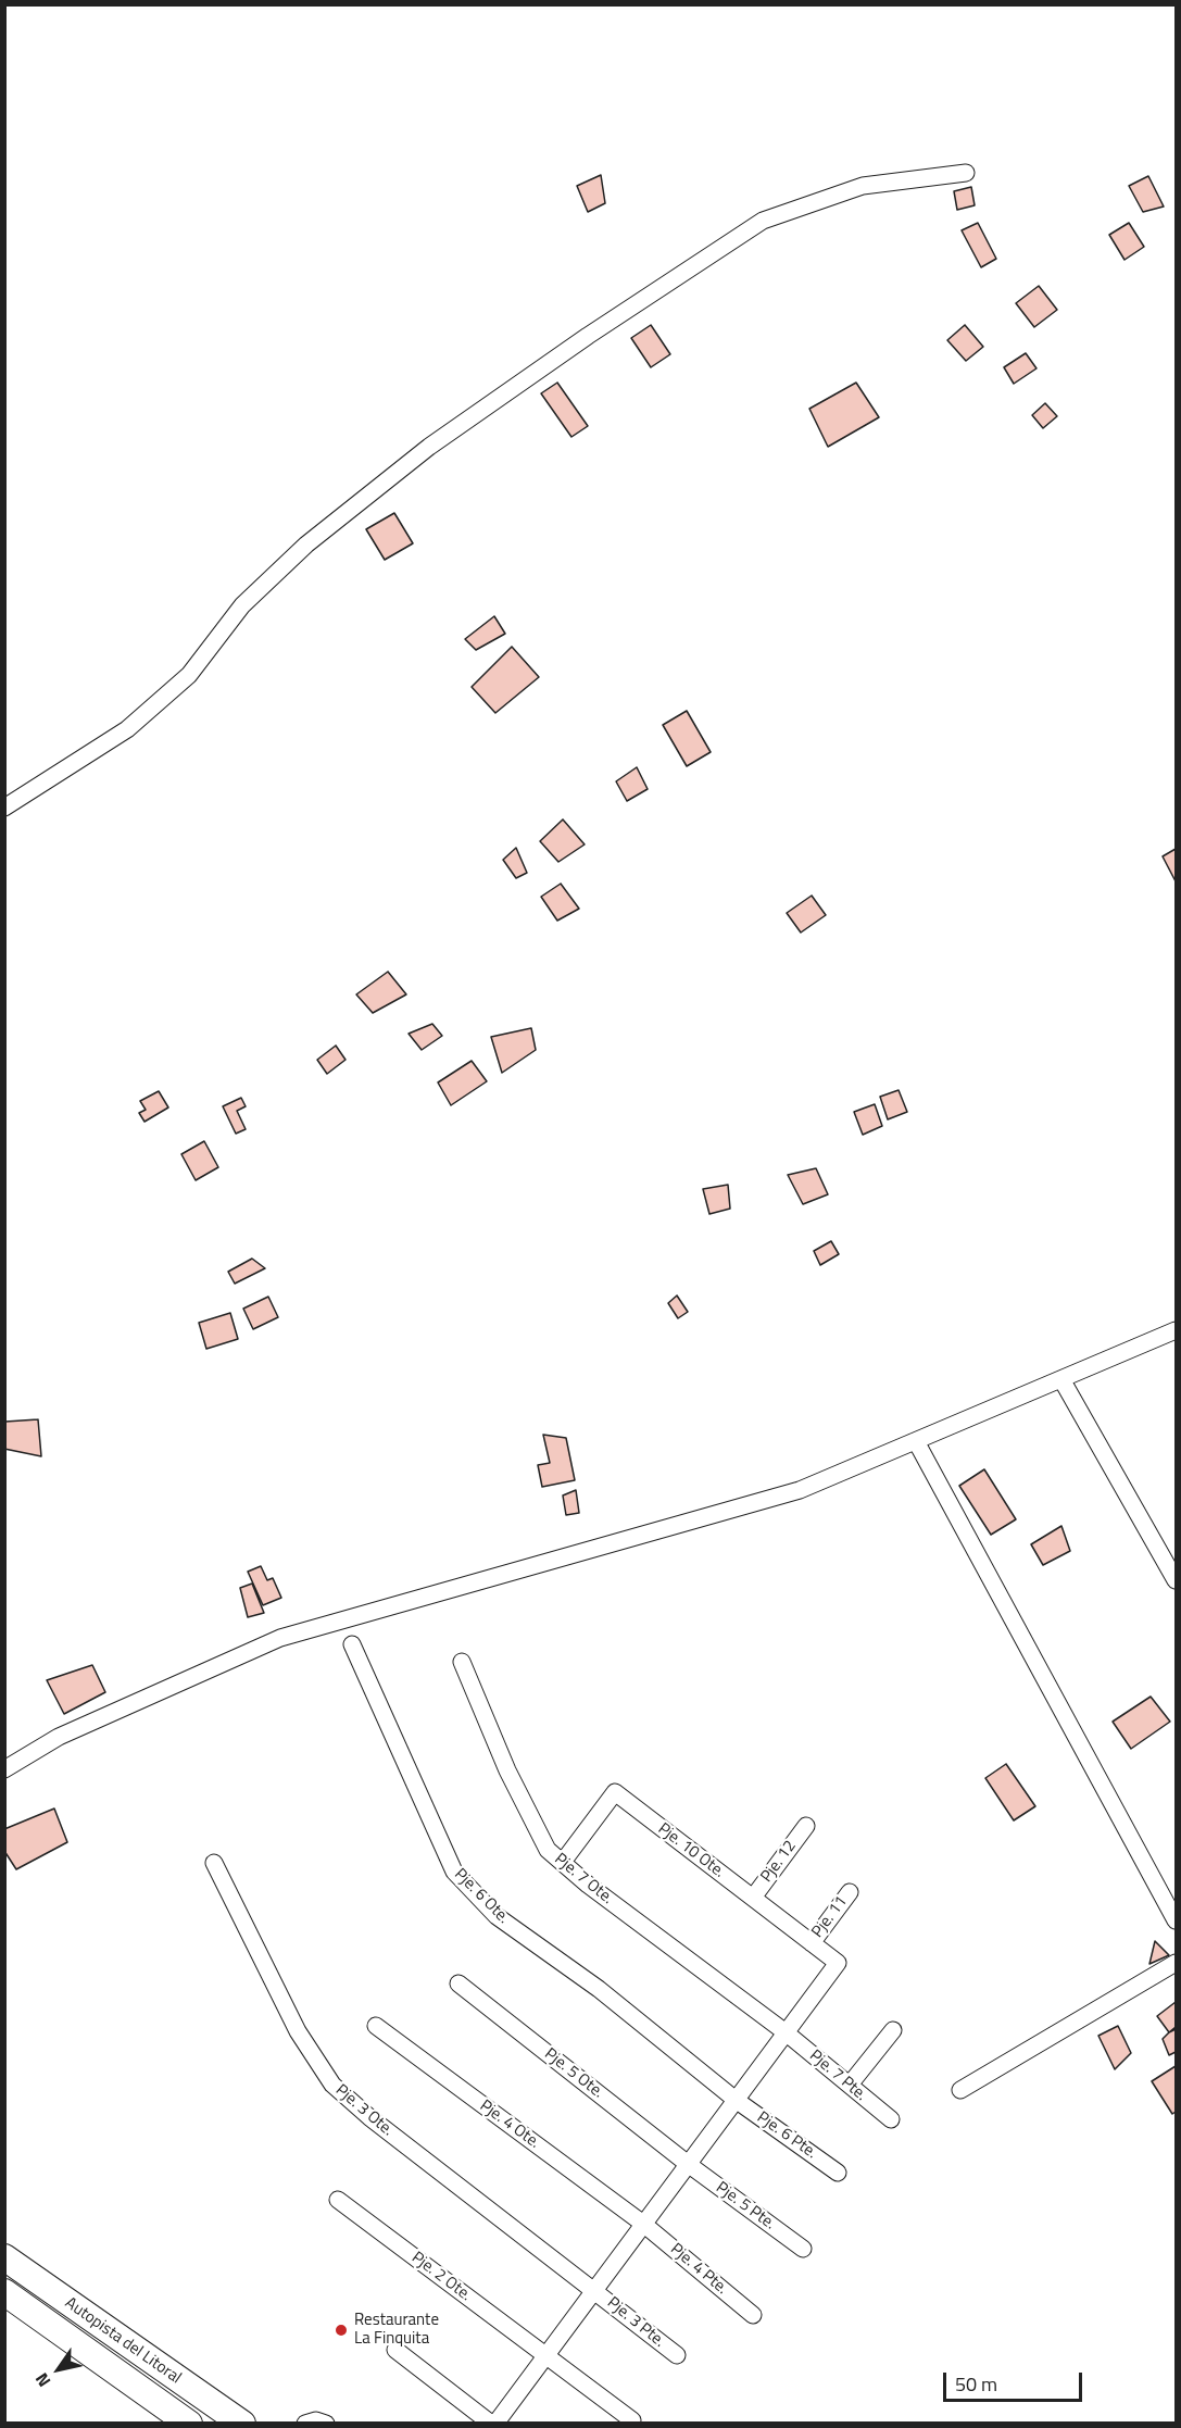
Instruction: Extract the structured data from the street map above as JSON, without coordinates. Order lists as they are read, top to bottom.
{
  "streets": {
    "main road": ["Autopista del Litoral"],
    "street": [
      "Pje. 10 Ote.",
      "Pje. 12",
      "Pje. 7 Ote.",
      "Pje. 6 Ote.",
      "Pje. 11",
      "Pje. 5 Ote.",
      "Pje. 7 Pte.",
      "Pje. 3 Ote.",
      "Pje. 4 Ote.",
      "Pje. 6 Pte.",
      "Pje. 5 Pte.",
      "Pje. 4 Pte.",
      "Pje. 2 Ote.",
      "Pje. 3 Pte."
    ]
  },
  "crossings": [
    ["Pje. 10 Ote.", "Pje. 12"],
    ["Pje. 10 Ote.", "Pje. 7 Ote."],
    ["Pje. 10 Ote.", "Pje. 11"],
    ["Pje. 10 Ote.", "Pje. 7 Pte."],
    ["Pje. 7 Ote.", "Pje. 7 Pte."],
    ["Pje. 6 Ote.", "Pje. 6 Pte."],
    ["Pje. 5 Ote.", "Pje. 5 Pte."],
    ["Pje. 3 Ote.", "Pje. 3 Pte."],
    ["Pje. 4 Ote.", "Pje. 4 Pte."]
  ],
  "places": ["Restaurante La Finquita"],
  "scale_bar": "50 m",
  "north": "bottom left"
}
